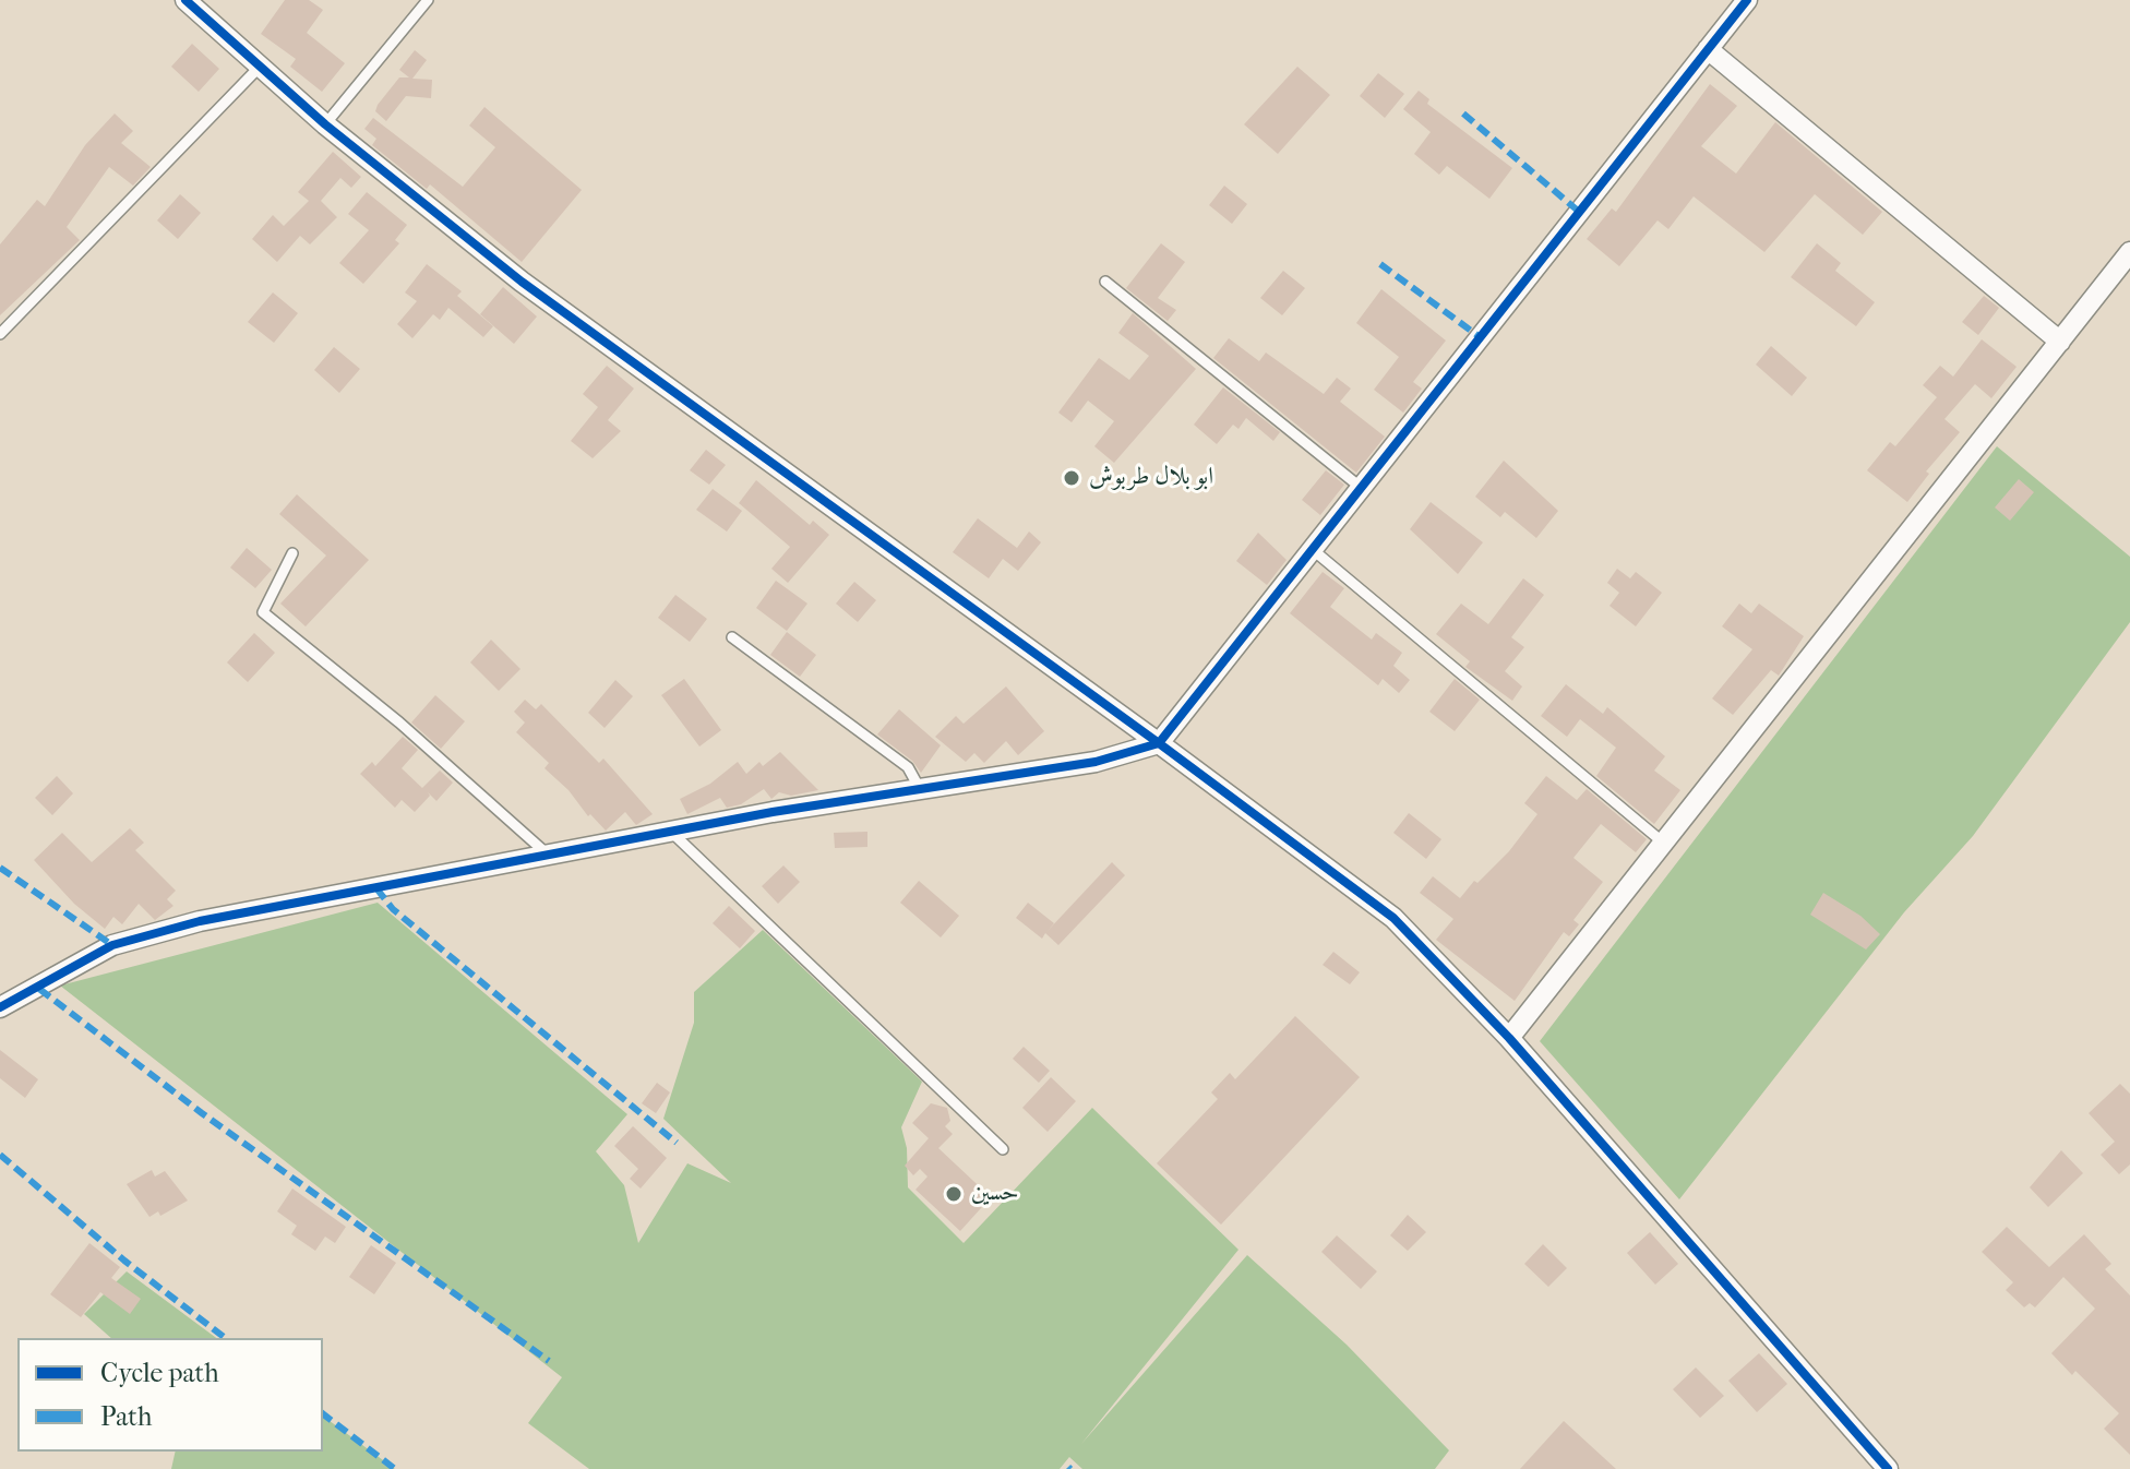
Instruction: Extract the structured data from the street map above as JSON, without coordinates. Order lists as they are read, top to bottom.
{
  "places": ["ابو بلال طربوش", "حسين"],
  "legend": ["Cycle path", "Path"]
}
